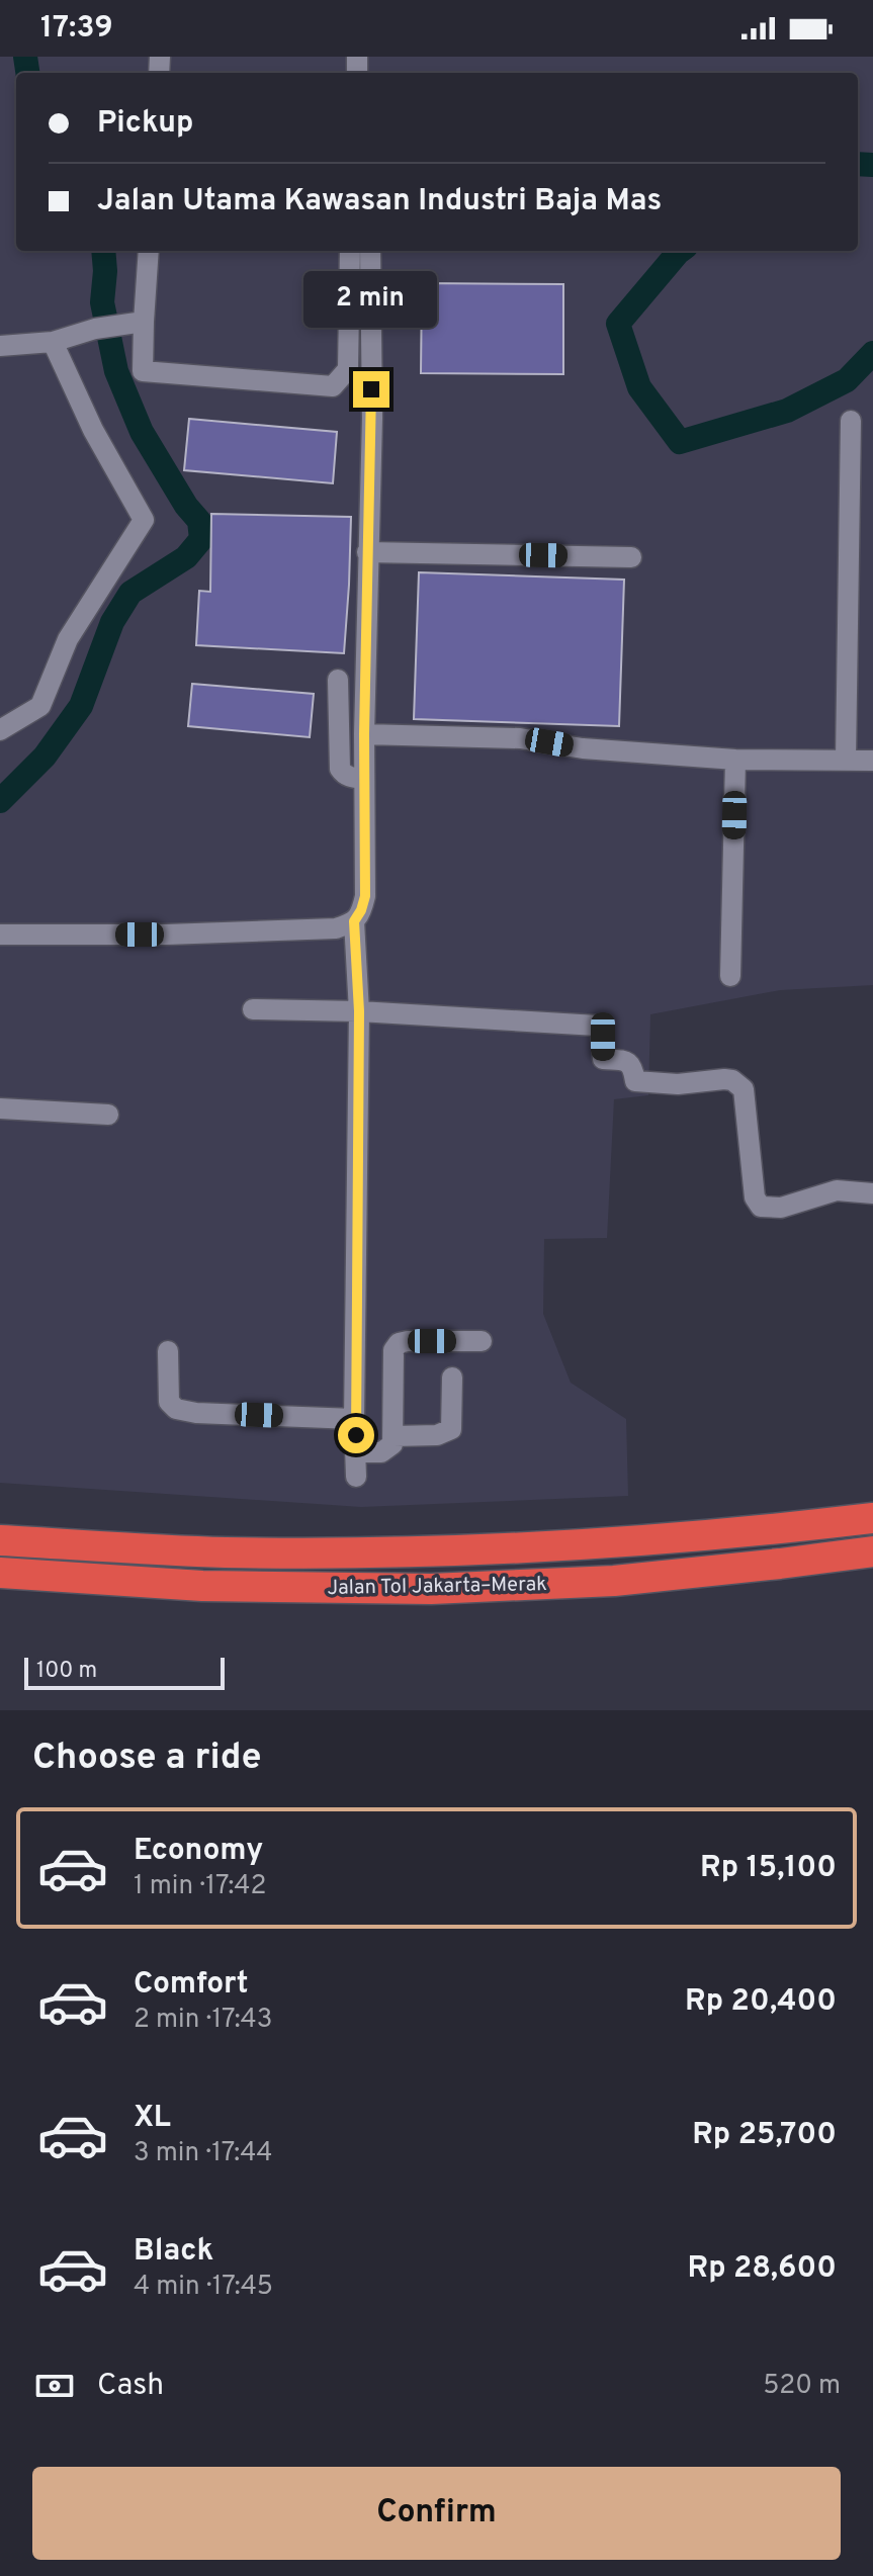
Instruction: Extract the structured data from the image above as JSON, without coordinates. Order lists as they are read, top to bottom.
{
  "streets": {
    "highway": ["Jalan Tol Jakarta–Merak"]
  },
  "scale_bar": "100 m",
  "page": {
    "status": "17:39",
    "banner": ["Pickup", "Jalan Utama Kawasan Industri Baja Mas"],
    "bubble": "2 min",
    "scale": "100 m",
    "heading": "Choose a ride",
    "list": [
      {
        "name": "Economy",
        "note": "1 min · 17:42",
        "value": "Rp 15,100"
      },
      {
        "name": "Comfort",
        "note": "2 min · 17:43",
        "value": "Rp 20,400"
      },
      {
        "name": "XL",
        "note": "3 min · 17:44",
        "value": "Rp 25,700"
      },
      {
        "name": "Black",
        "note": "4 min · 17:45",
        "value": "Rp 28,600"
      }
    ],
    "pay": ["Cash", "520 m"],
    "buttons": "Confirm"
  }
}
